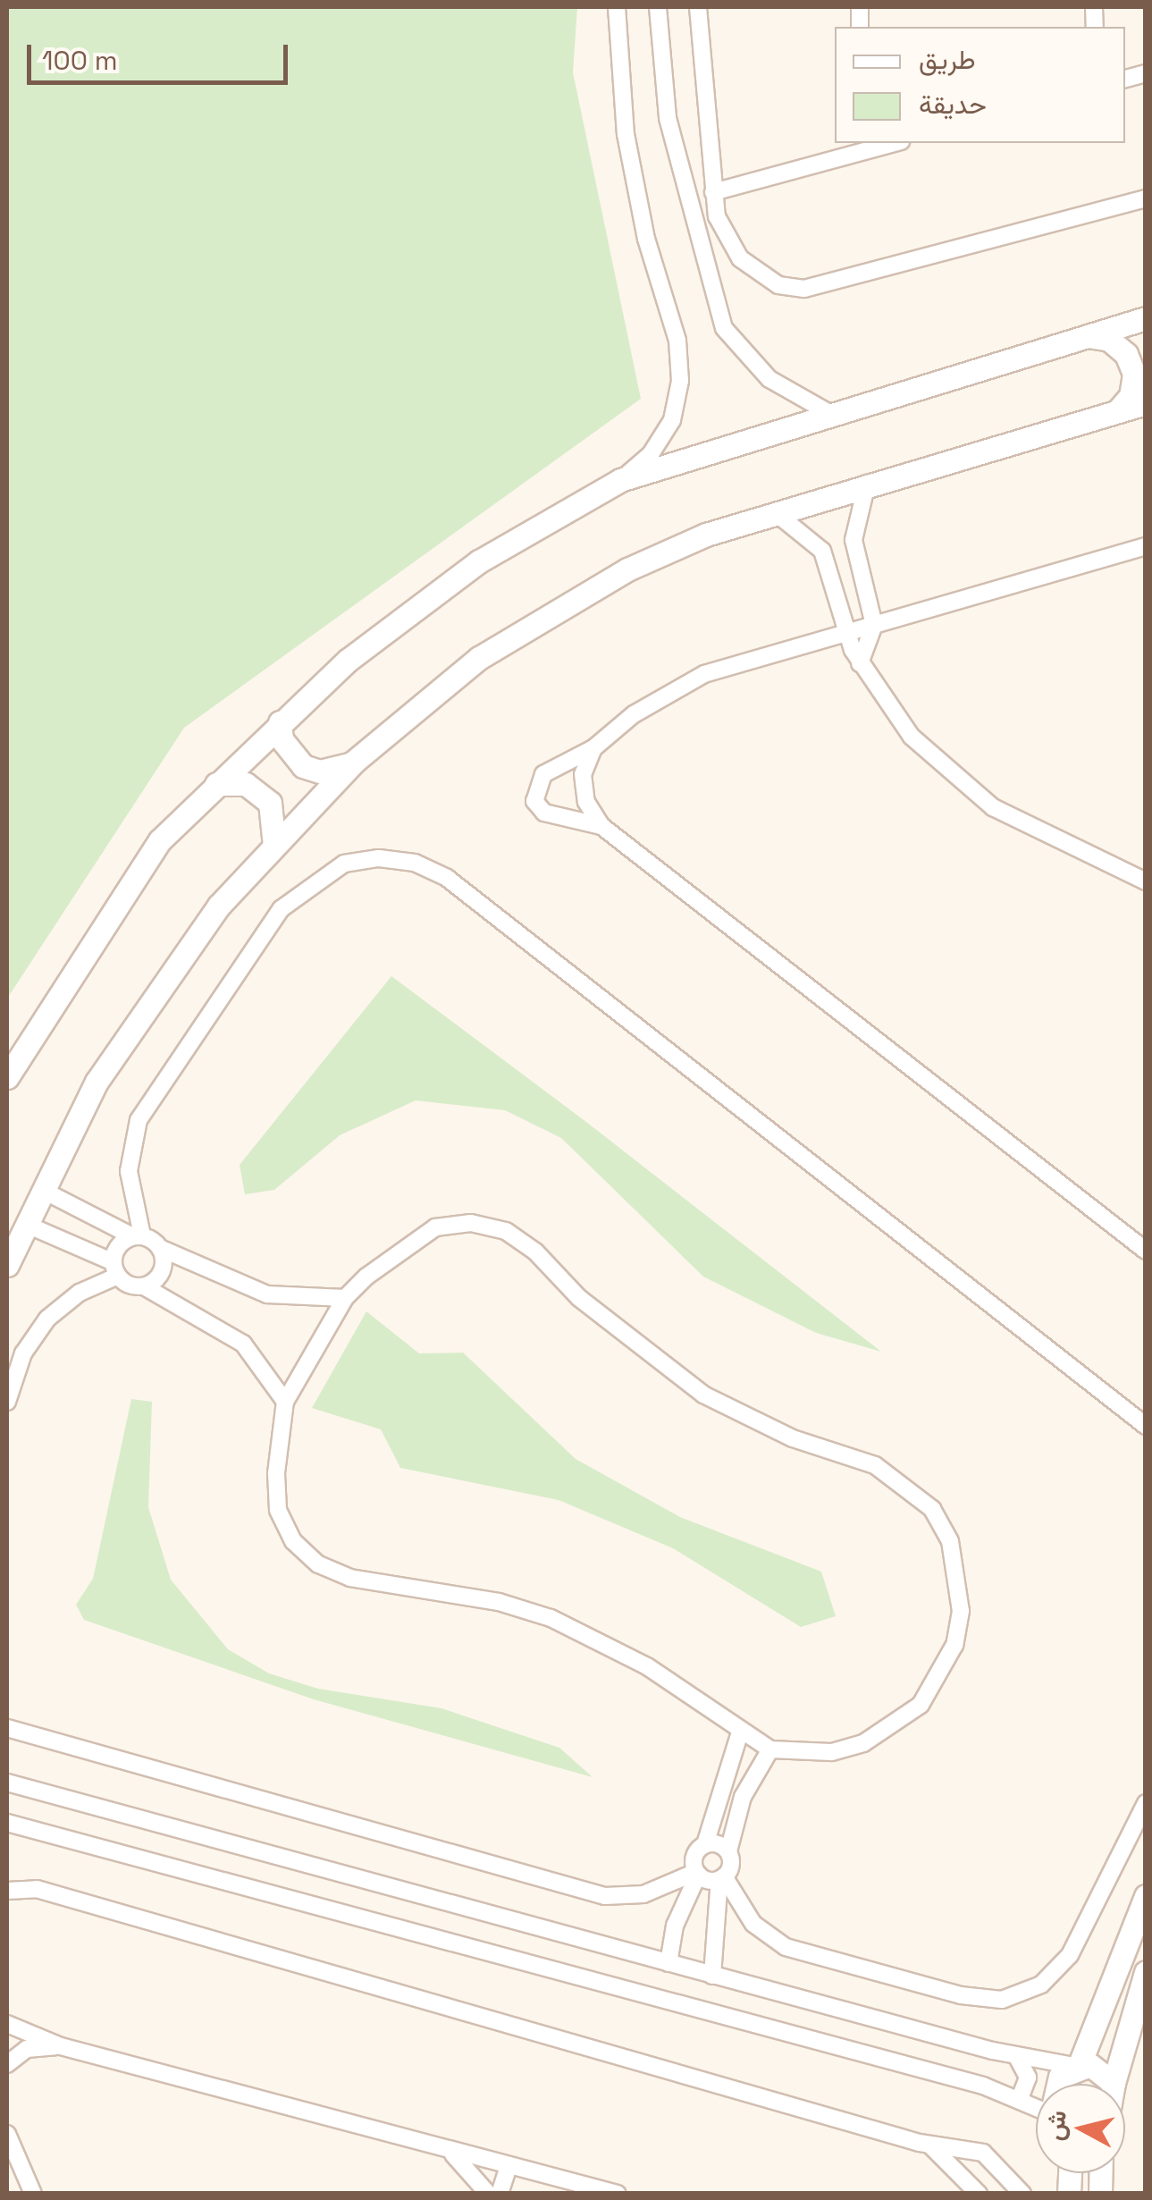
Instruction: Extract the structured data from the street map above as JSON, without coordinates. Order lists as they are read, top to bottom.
{
  "legend": ["طريق", "حديقة"],
  "scale_bar": "100 m",
  "north": "left"
}
